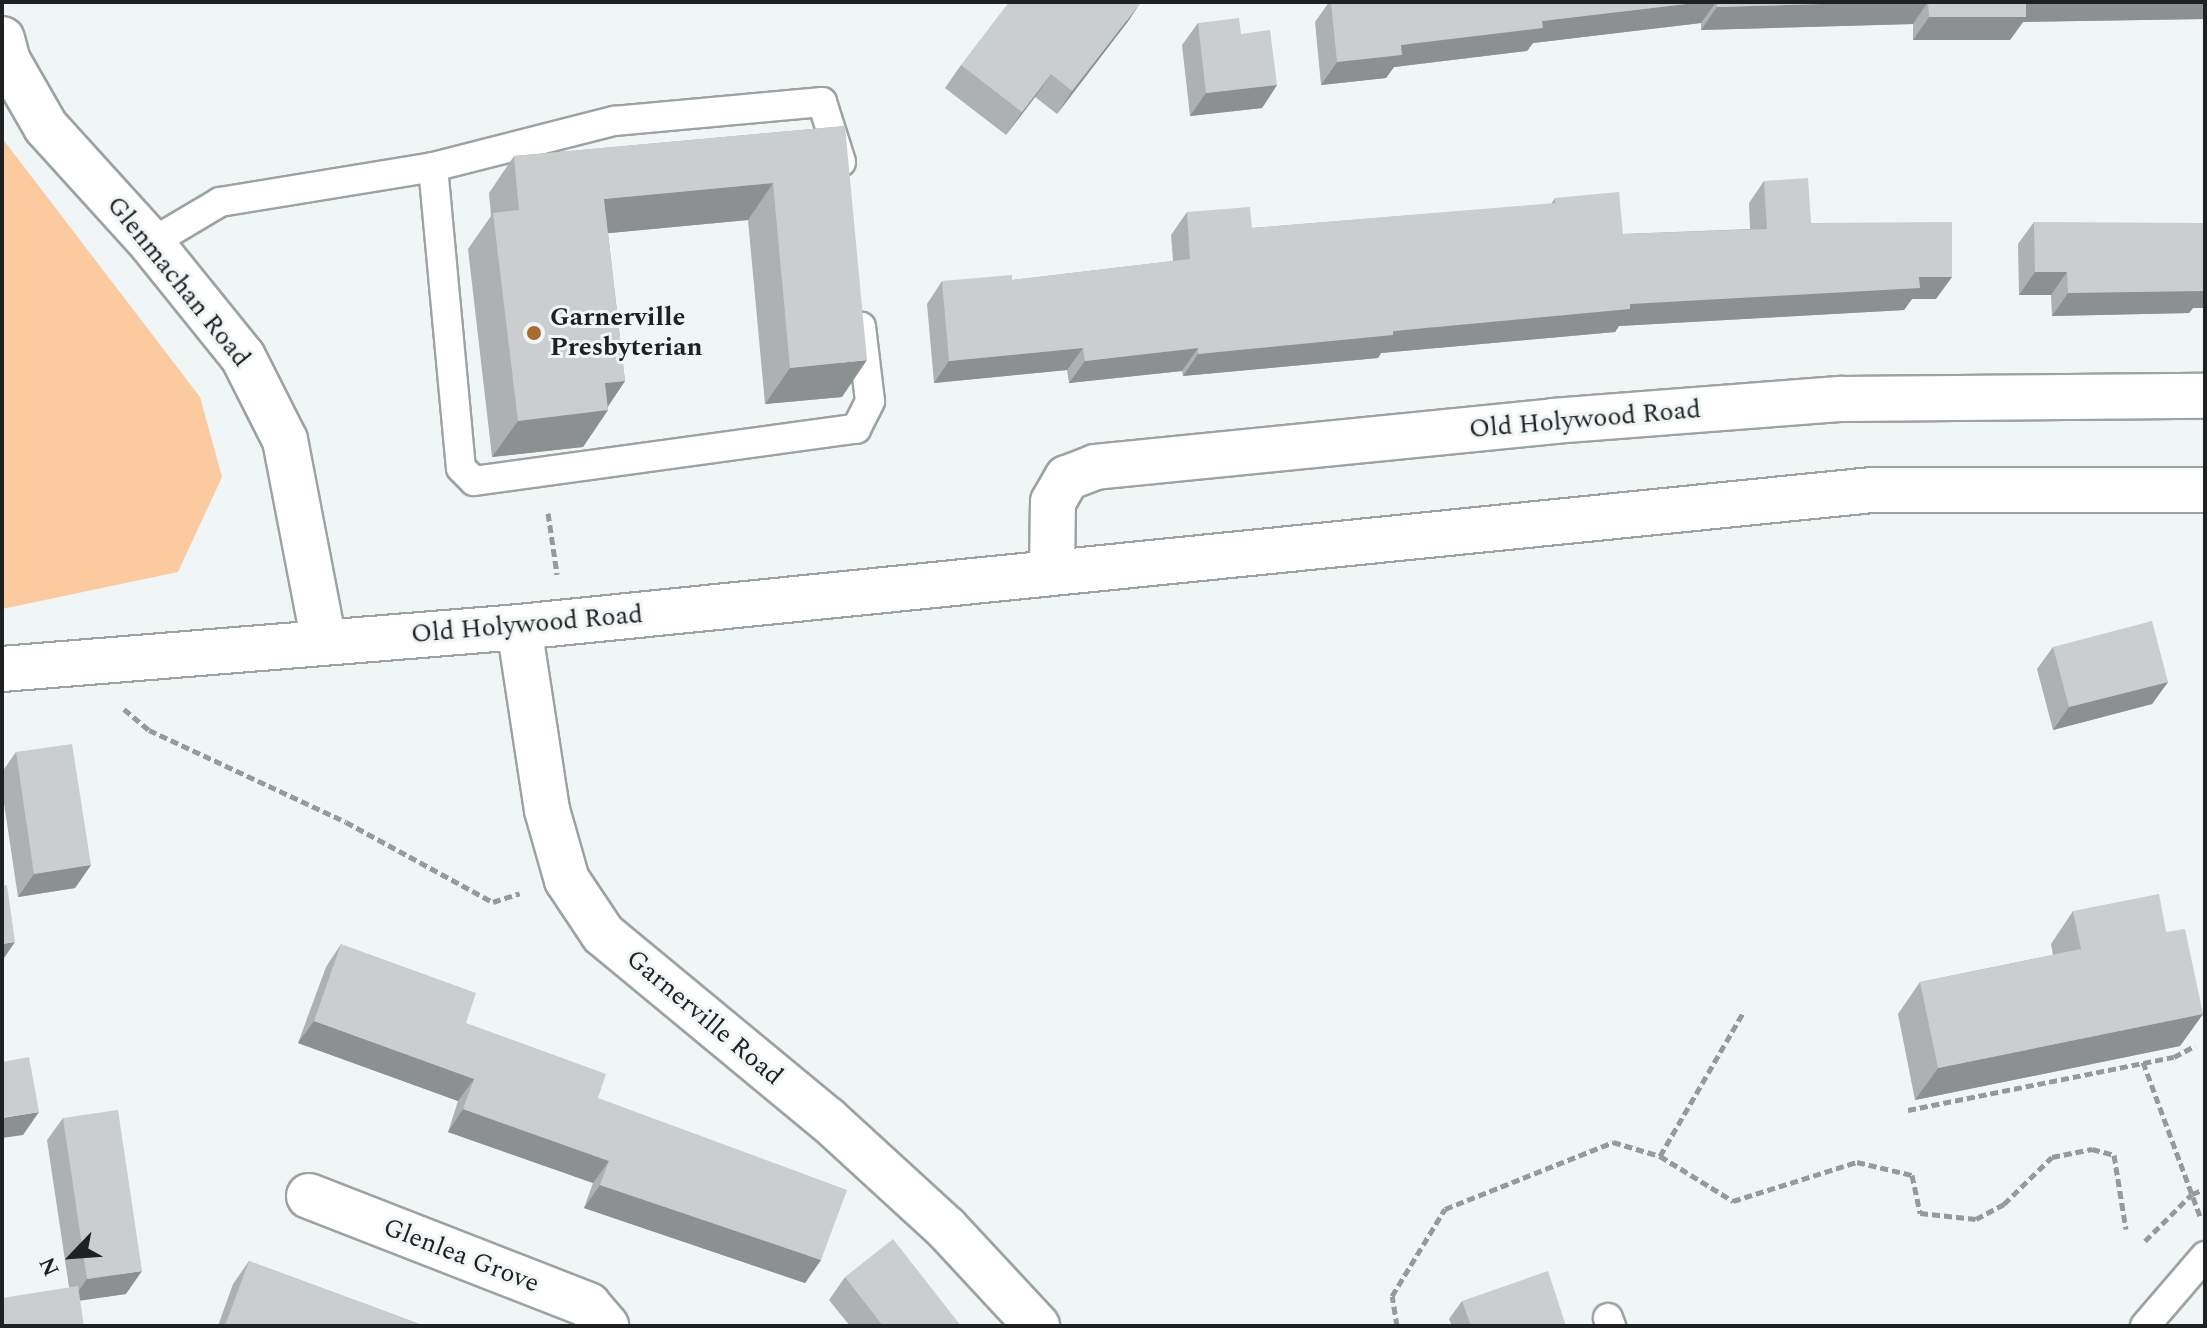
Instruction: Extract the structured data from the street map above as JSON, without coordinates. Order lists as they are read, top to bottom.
{
  "streets": {
    "street": [
      "Glenmachan Road",
      "Old Holywood Road",
      "Garnerville Road",
      "Glenlea Grove"
    ]
  },
  "crossings": [
    ["Glenmachan Road", "Old Holywood Road"],
    ["Old Holywood Road", "Garnerville Road"]
  ],
  "places": ["Garnerville Presbyterian"],
  "north": "bottom left"
}
